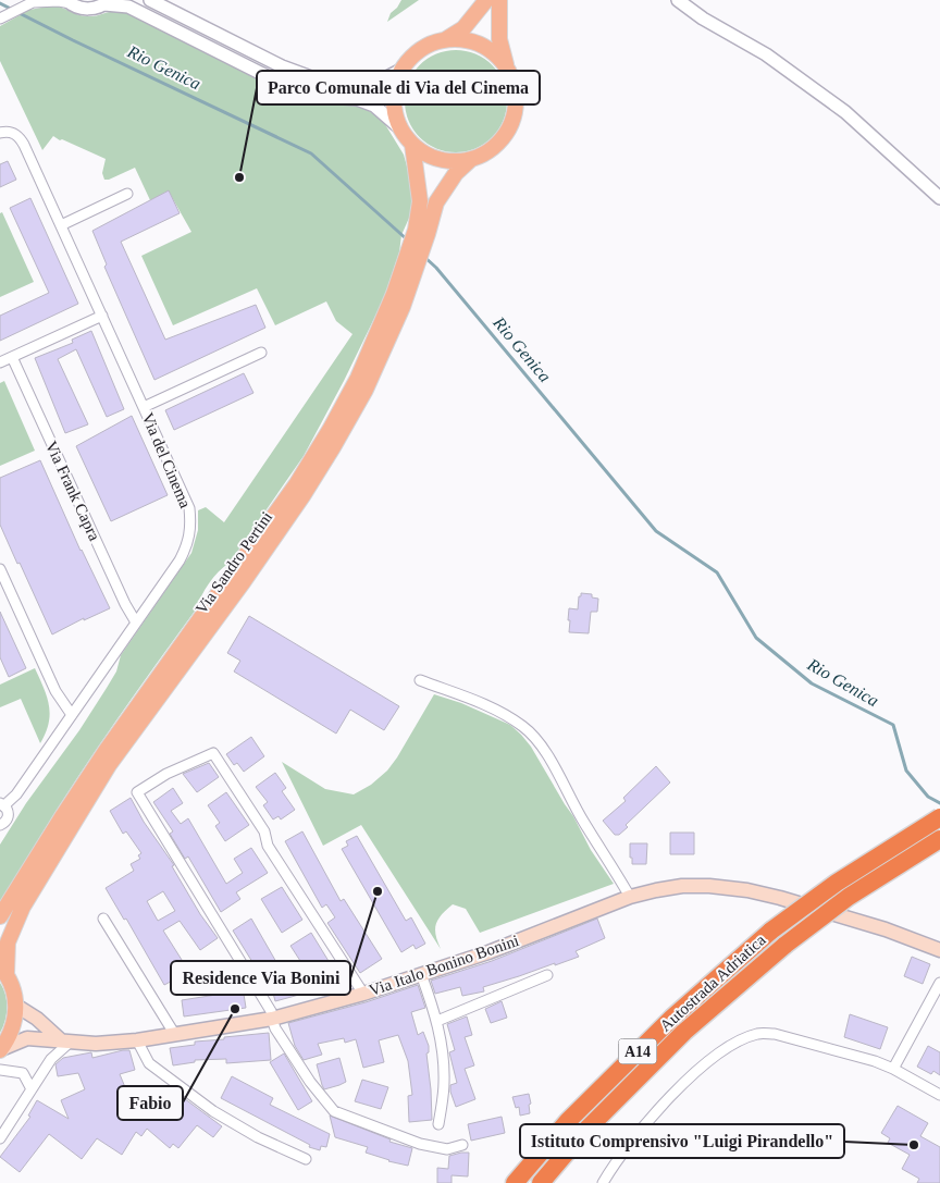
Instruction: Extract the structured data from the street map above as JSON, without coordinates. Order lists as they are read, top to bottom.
{
  "streets": {
    "highway": ["Autostrada Adriatica", "A14"],
    "main road": ["Via Sandro Pertini", "Via Italo Bonino Bonini"],
    "street": ["Via del Cinema", "Via Frank Capra"]
  },
  "crossings": [
    ["Via del Cinema", "Via Frank Capra"]
  ],
  "water": ["Rio Genica"],
  "places": [
    "Parco Comunale di Via del Cinema",
    "Residence Via Bonini",
    "Fabio",
    "Istituto Comprensivo \"Luigi Pirandello\""
  ]
}
